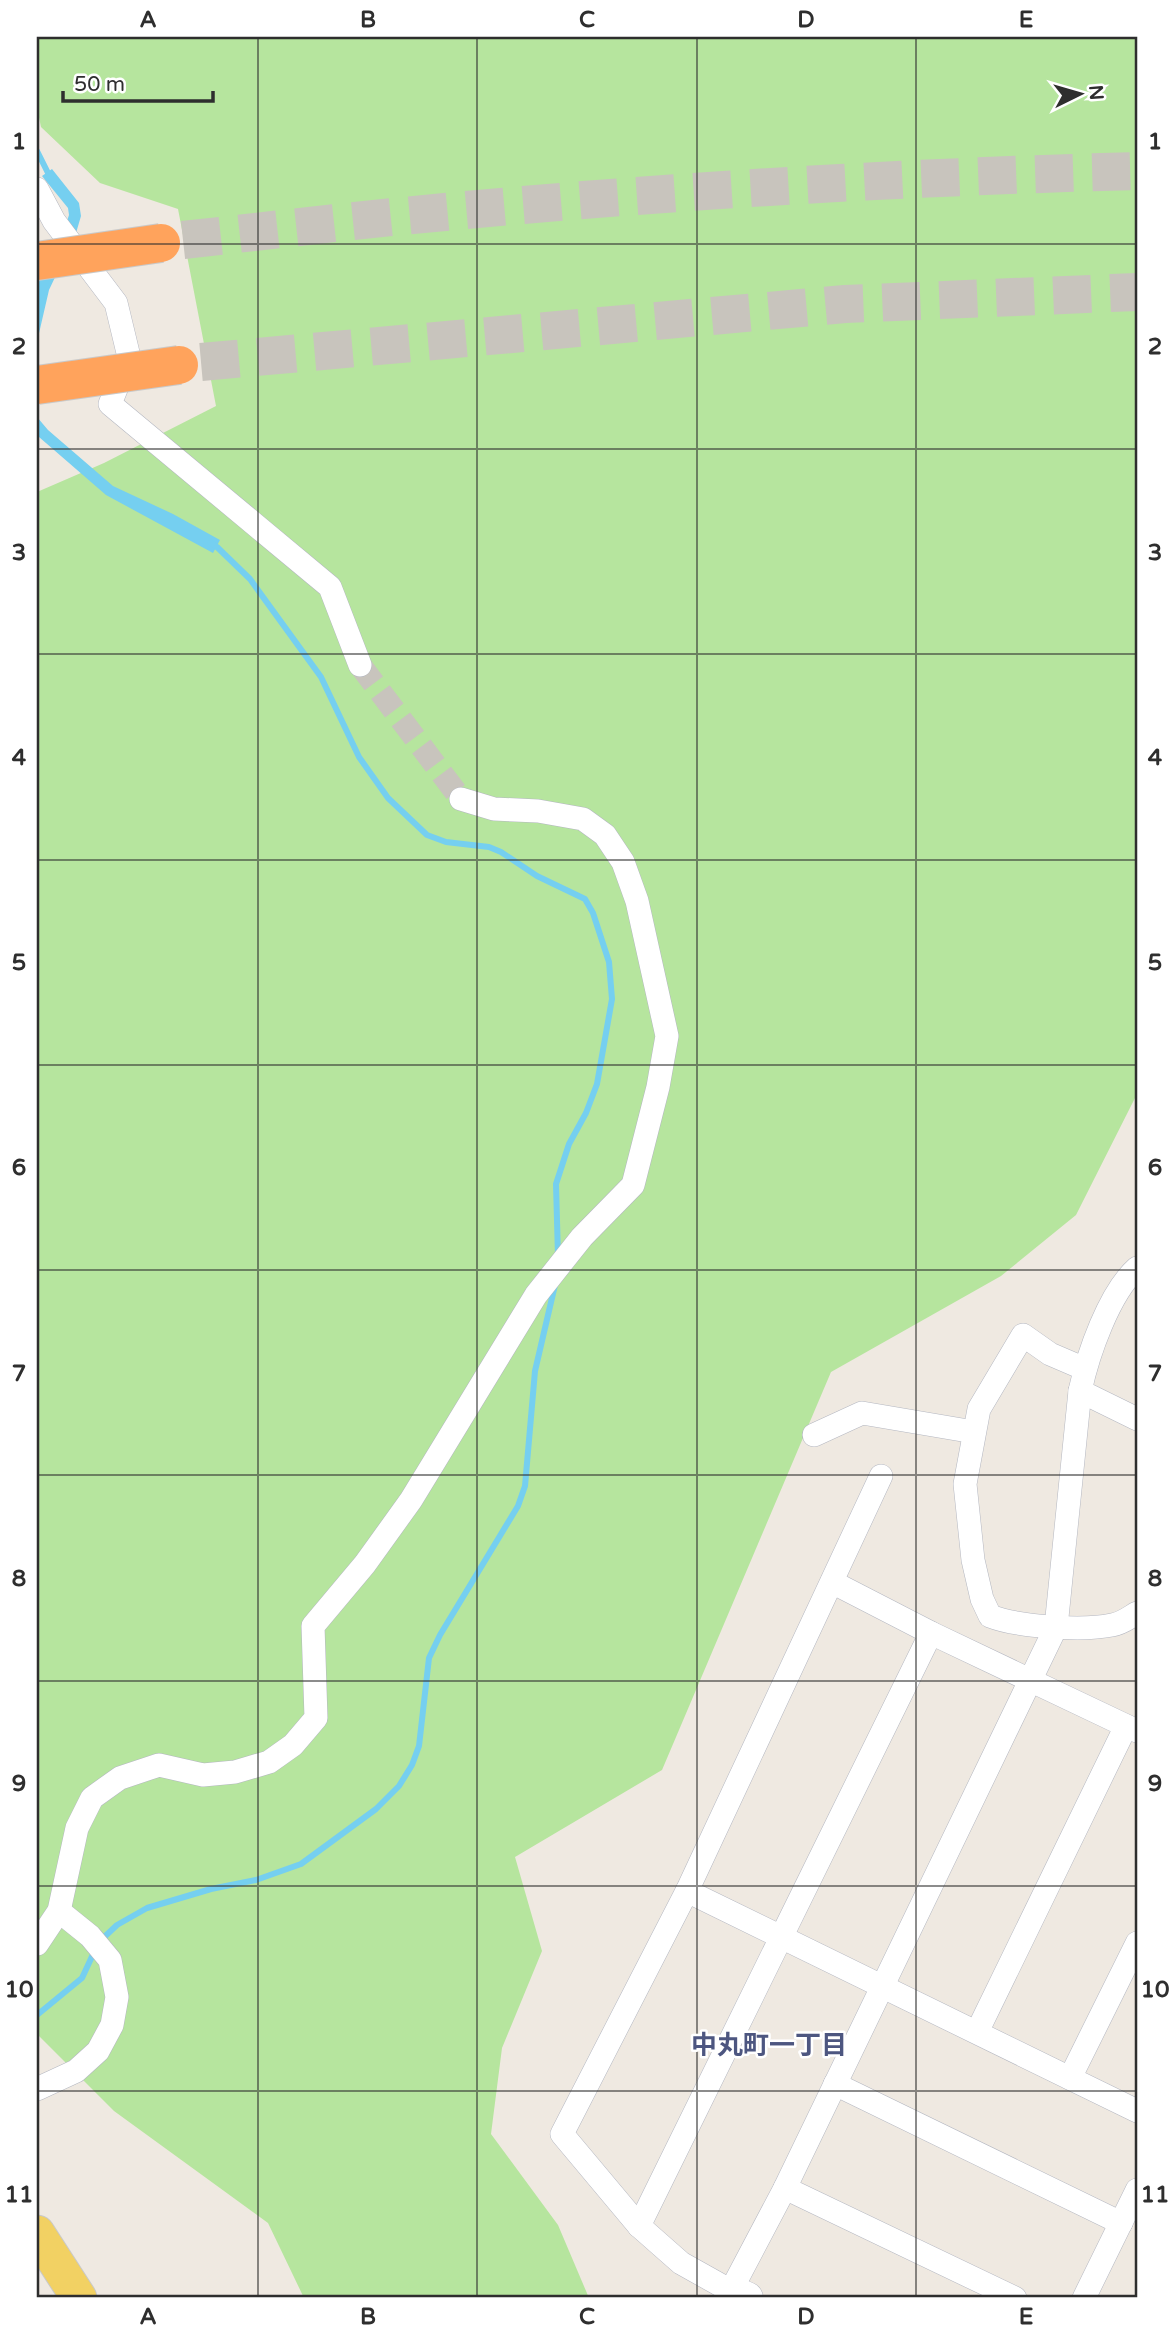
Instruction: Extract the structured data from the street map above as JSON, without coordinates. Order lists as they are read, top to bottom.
{
  "districts": ["中丸町一丁目"],
  "scale_bar": "50 m",
  "north": "right",
  "grid": {
    "columns": [
      "A",
      "B",
      "C",
      "D",
      "E"
    ],
    "rows": [
      "1",
      "2",
      "3",
      "4",
      "5",
      "6",
      "7",
      "8",
      "9",
      "10",
      "11"
    ]
  }
}
